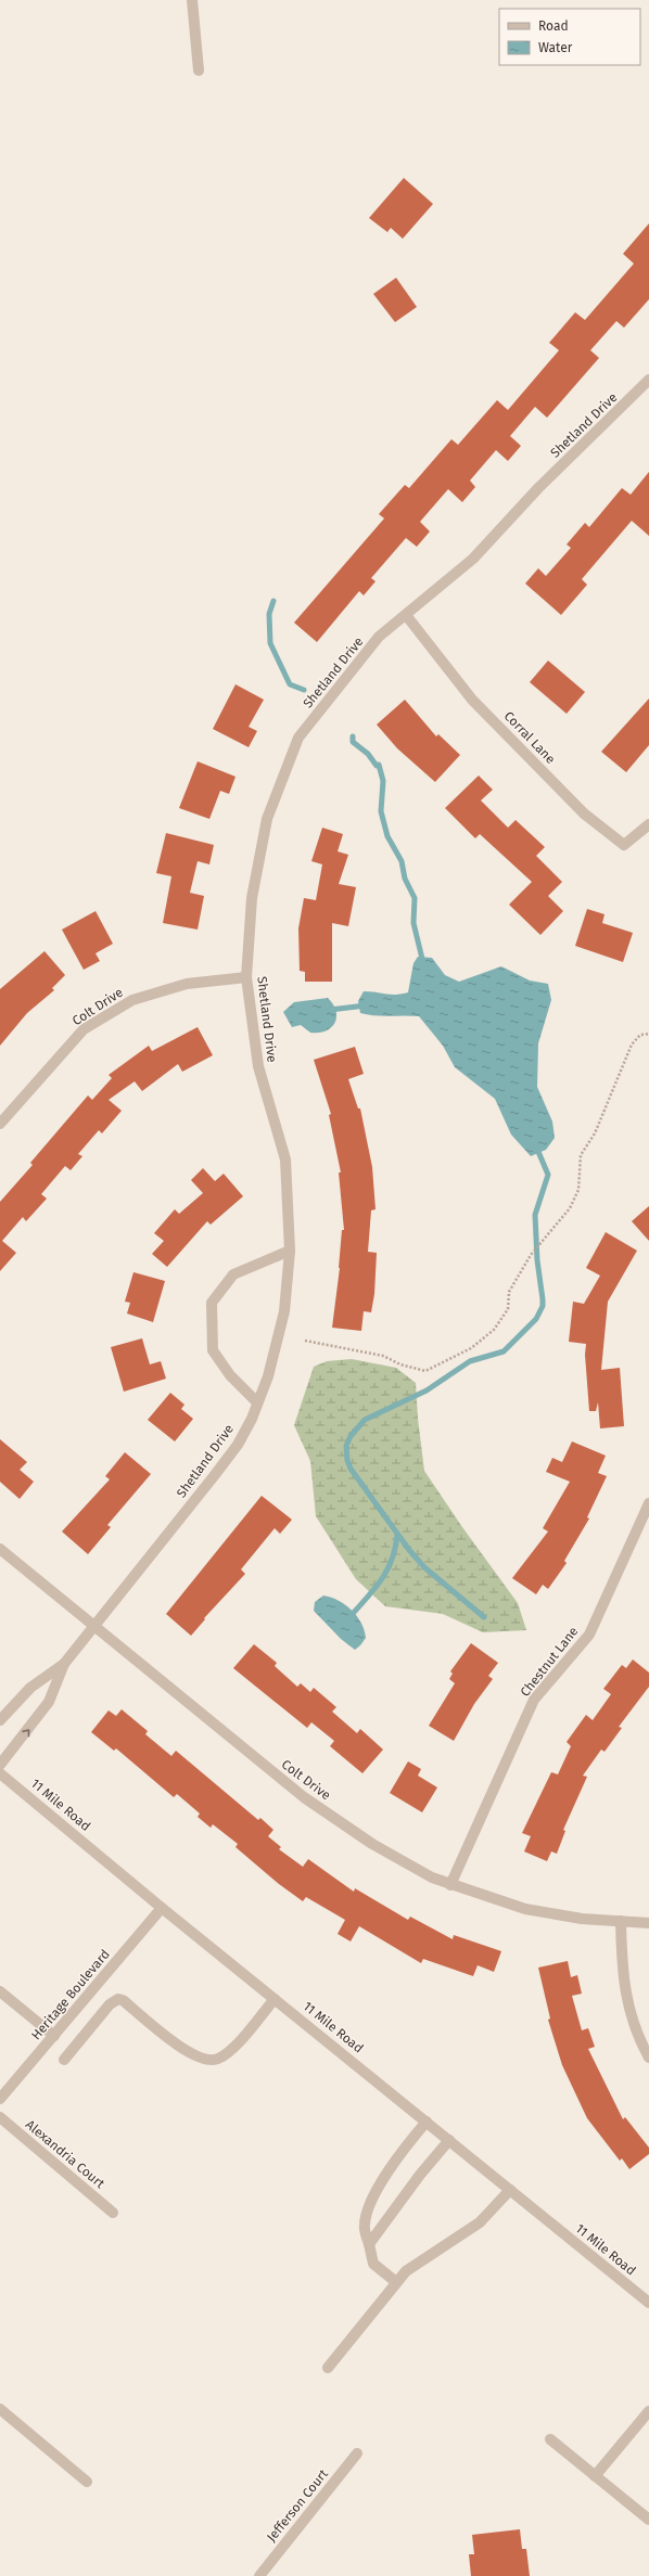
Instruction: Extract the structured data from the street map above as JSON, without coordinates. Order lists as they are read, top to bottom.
{
  "streets": {
    "street": [
      "Shetland Drive",
      "Corral Lane",
      "Colt Drive",
      "Chestnut Lane",
      "11 Mile Road",
      "Heritage Boulevard",
      "Alexandria Court",
      "Jefferson Court"
    ]
  },
  "crossings": [
    ["Shetland Drive", "Corral Lane"],
    ["Shetland Drive", "Colt Drive"],
    ["Colt Drive", "Chestnut Lane"],
    ["11 Mile Road", "Heritage Boulevard"]
  ],
  "legend": ["Road", "Water"]
}
